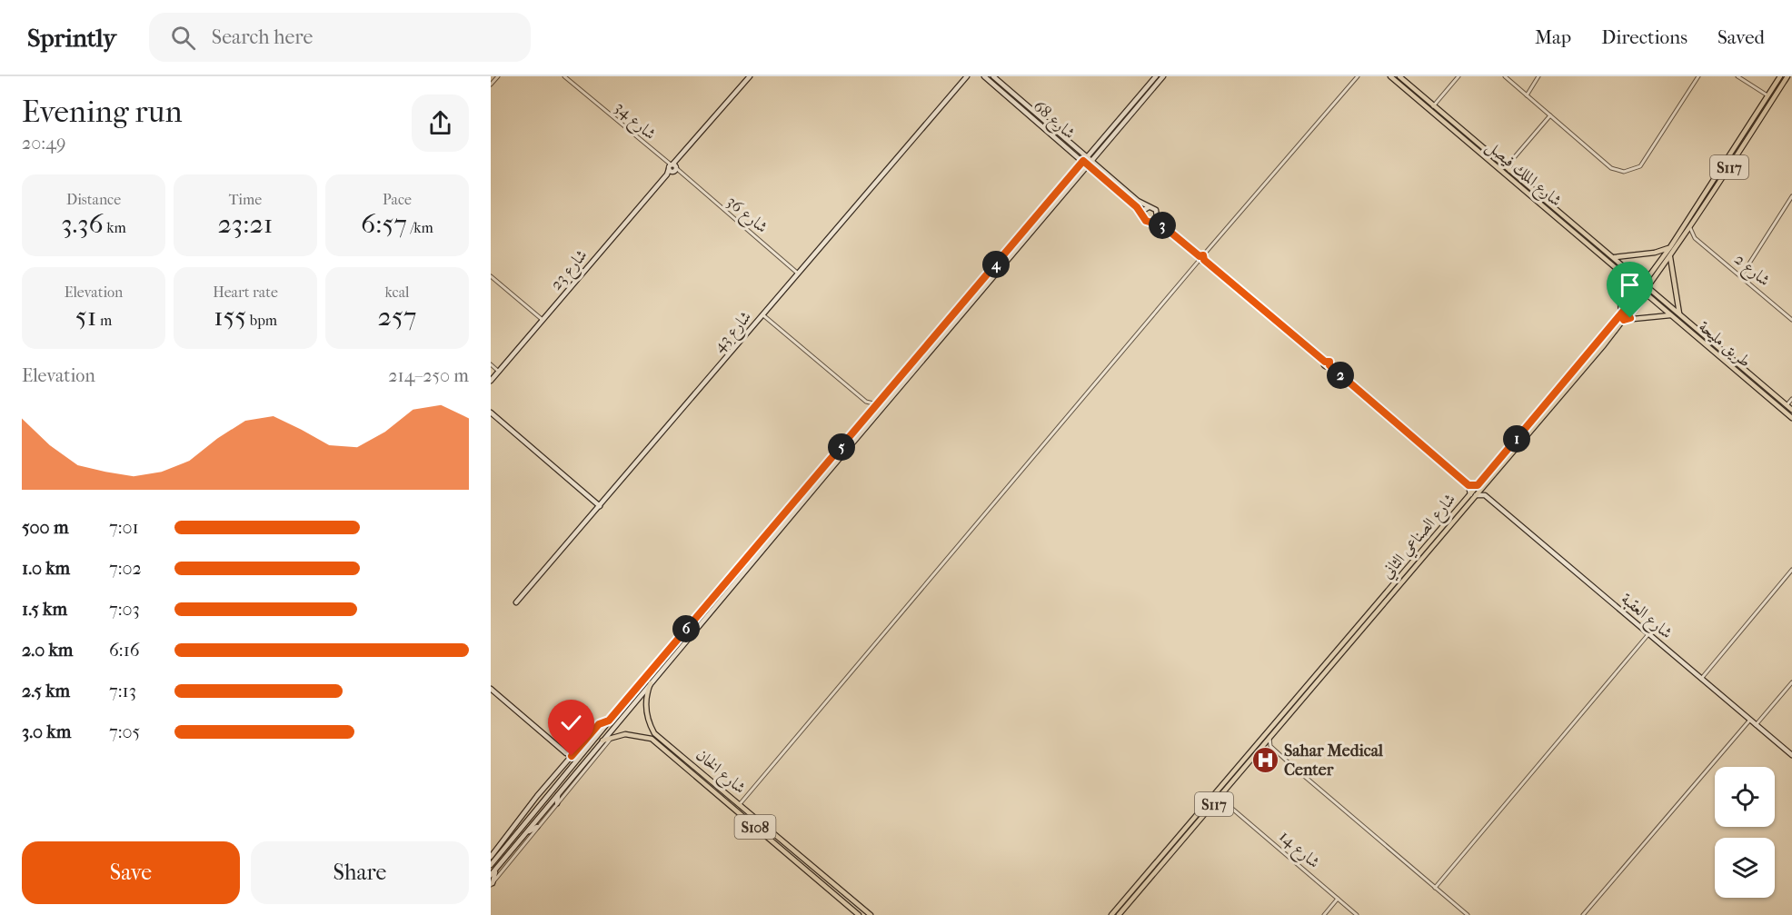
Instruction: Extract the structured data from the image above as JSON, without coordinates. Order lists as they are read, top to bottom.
{
  "streets": {
    "main road": [
      "S117",
      "شارع الملك فيصل",
      "طريق مليحة",
      "شارع الصناعي الثاني",
      "شارع الخان",
      "S108"
    ],
    "street": [
      "شارع 68",
      "شارع 34",
      "شارع 36",
      "شارع 23",
      "شارع 2",
      "شارع 43",
      "شارع العقبة",
      "شارع 14"
    ]
  },
  "crossings": [
    ["شارع 34", "شارع 36"],
    ["شارع 34", "شارع 23"],
    ["شارع الملك فيصل", "طريق مليحة"],
    ["شارع الملك فيصل", "شارع الصناعي الثاني"],
    ["شارع 36", "شارع 23"],
    ["شارع 36", "شارع 43"],
    ["شارع 2", "شارع الصناعي الثاني"],
    ["طريق مليحة", "شارع الصناعي الثاني"]
  ],
  "places": {
    "hospital": ["Sahar Medical Center"]
  },
  "page": {
    "header": "Sprintly",
    "search": "Search here",
    "nav": ["Map", "Directions", "Saved"],
    "heading": ["Evening run", "20:49"],
    "stats": [
      ["Distance", "3.36 km"],
      ["Time", "23:21"],
      ["Pace", "6:57 /km"],
      ["Elevation", "51 m"],
      ["Heart rate", "155 bpm"],
      ["kcal", "257"]
    ],
    "pins": [
      "3",
      "4",
      "2",
      "1",
      "5",
      "6"
    ],
    "chart": ["Elevation", "214–250 m"],
    "list": [
      {
        "name": "500 m",
        "note": "7:01"
      },
      {
        "name": "1.0 km",
        "note": "7:02"
      },
      {
        "name": "1.5 km",
        "note": "7:03"
      },
      {
        "name": "2.0 km",
        "note": "6:16"
      },
      {
        "name": "2.5 km",
        "note": "7:13"
      },
      {
        "name": "3.0 km",
        "note": "7:05"
      }
    ],
    "buttons": ["Save", "Share"]
  }
}
